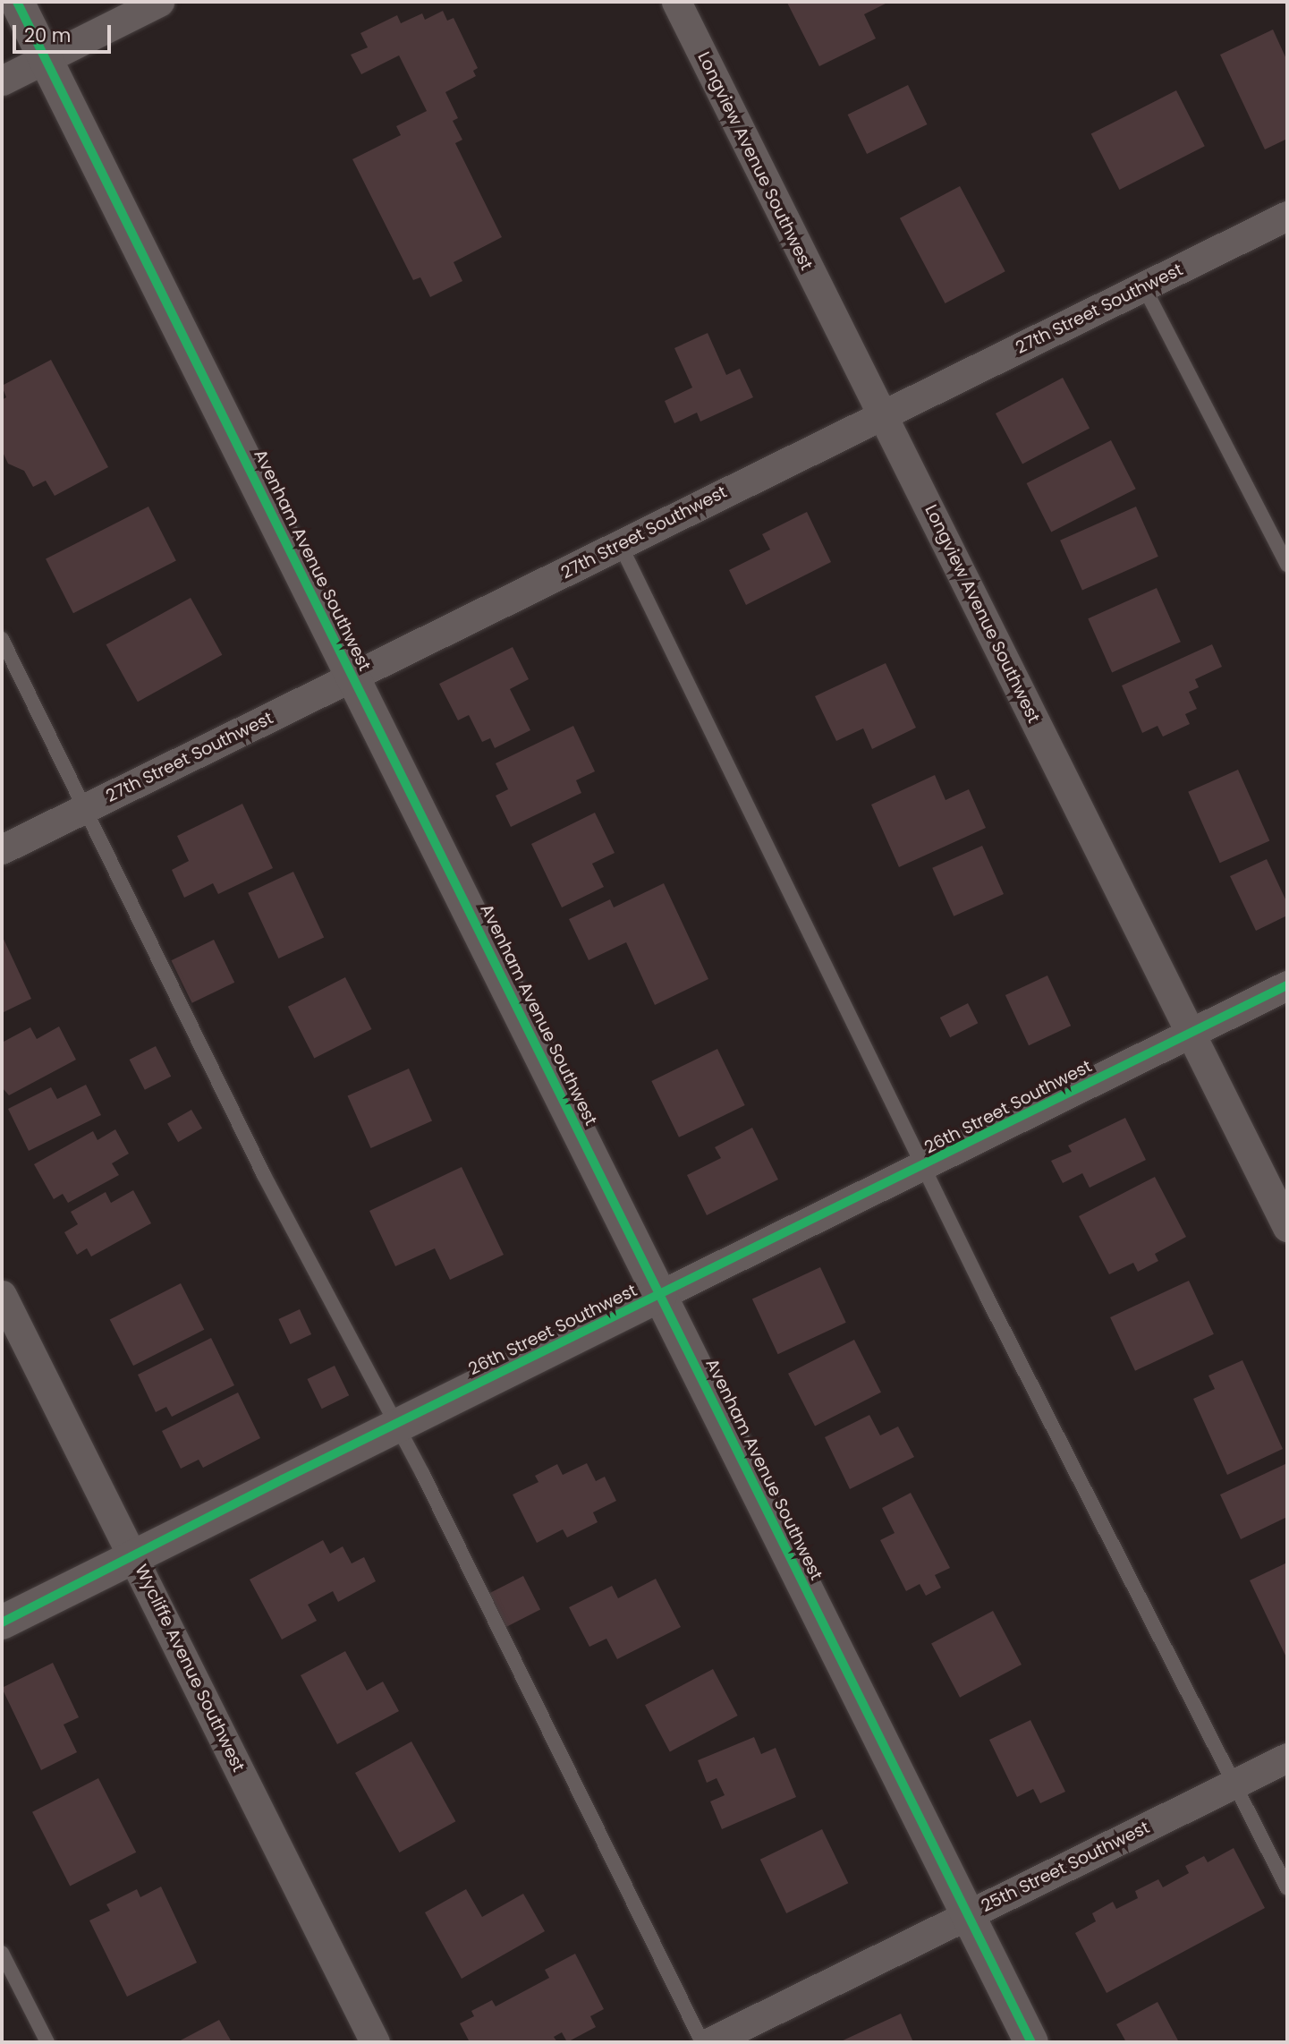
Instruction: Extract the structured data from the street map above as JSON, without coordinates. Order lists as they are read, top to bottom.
{
  "streets": {
    "street": [
      "Longview Avenue Southwest",
      "27th Street Southwest",
      "Avenham Avenue Southwest",
      "26th Street Southwest",
      "Wycliffe Avenue Southwest",
      "25th Street Southwest"
    ]
  },
  "crossings": [
    ["Longview Avenue Southwest", "27th Street Southwest"],
    ["Longview Avenue Southwest", "26th Street Southwest"],
    ["27th Street Southwest", "Avenham Avenue Southwest"],
    ["Avenham Avenue Southwest", "26th Street Southwest"],
    ["Avenham Avenue Southwest", "25th Street Southwest"],
    ["26th Street Southwest", "Wycliffe Avenue Southwest"]
  ],
  "scale_bar": "20 m"
}
